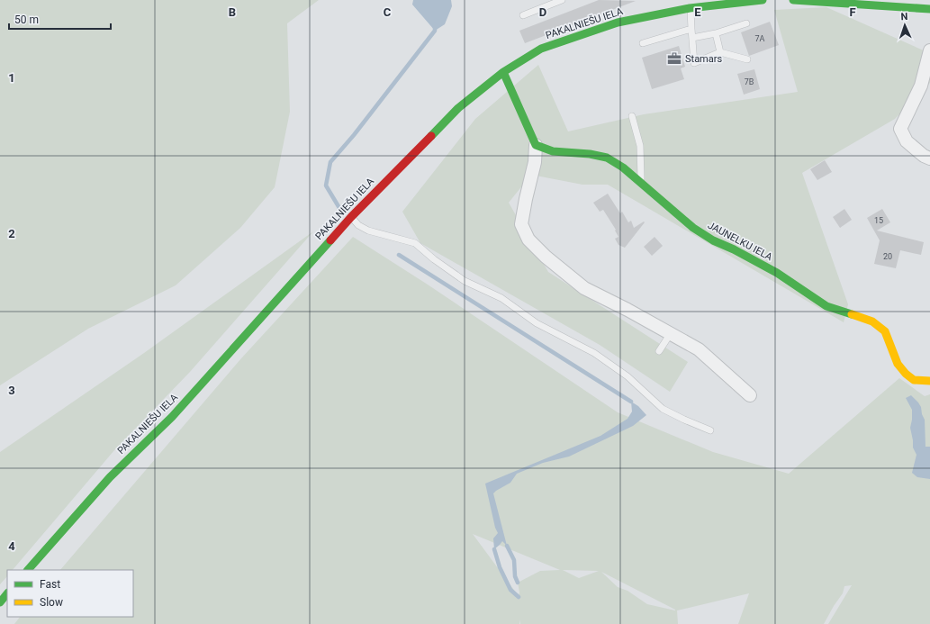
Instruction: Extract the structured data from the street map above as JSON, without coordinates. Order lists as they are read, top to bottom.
{
  "streets": {
    "street": ["PAKALNIEŠU IELA", "JAUNELKU IELA"]
  },
  "places": {
    "office": ["Stamars"]
  },
  "house_numbers": [
    "7A",
    "7B",
    "15",
    "20"
  ],
  "legend": ["Fast", "Slow"],
  "scale_bar": "50 m",
  "north": "top",
  "grid": {
    "columns": [
      "B",
      "C",
      "D",
      "E",
      "F"
    ],
    "rows": [
      "1",
      "2",
      "3",
      "4"
    ]
  }
}
